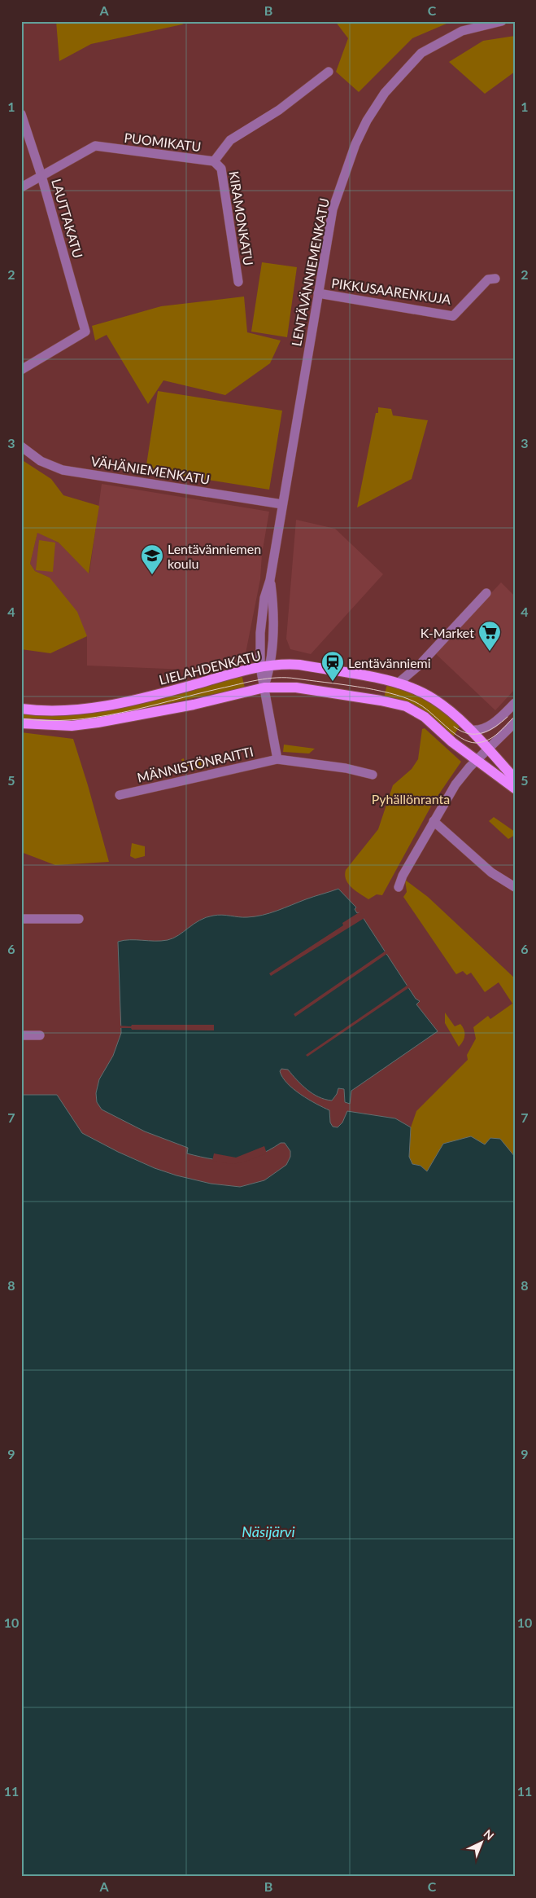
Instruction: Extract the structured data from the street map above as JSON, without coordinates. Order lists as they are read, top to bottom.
{
  "streets": {
    "main road": ["LIELAHDENKATU"],
    "street": [
      "PUOMIKATU",
      "LAUTTAKATU",
      "KIRAMONKATU",
      "LENTÄVÄNNIEMENKATU",
      "PIKKUSAARENKUJA",
      "VÄHÄNIEMENKATU",
      "MÄNNISTÖNRAITTI"
    ]
  },
  "crossings": [
    ["PUOMIKATU", "LAUTTAKATU"],
    ["PUOMIKATU", "KIRAMONKATU"],
    ["LENTÄVÄNNIEMENKATU", "PIKKUSAARENKUJA"],
    ["LENTÄVÄNNIEMENKATU", "VÄHÄNIEMENKATU"],
    ["LENTÄVÄNNIEMENKATU", "LIELAHDENKATU"]
  ],
  "water": ["Näsijärvi"],
  "parks": ["Pyhällönranta"],
  "places": {
    "school or university": ["Lentävänniemen koulu"],
    "supermarket": ["K-Market"],
    "station": ["Lentävänniemi"]
  },
  "north": "top right",
  "grid": {
    "columns": ["A", "B", "C"],
    "rows": [
      "1",
      "2",
      "3",
      "4",
      "5",
      "6",
      "7",
      "8",
      "9",
      "10",
      "11"
    ]
  }
}
